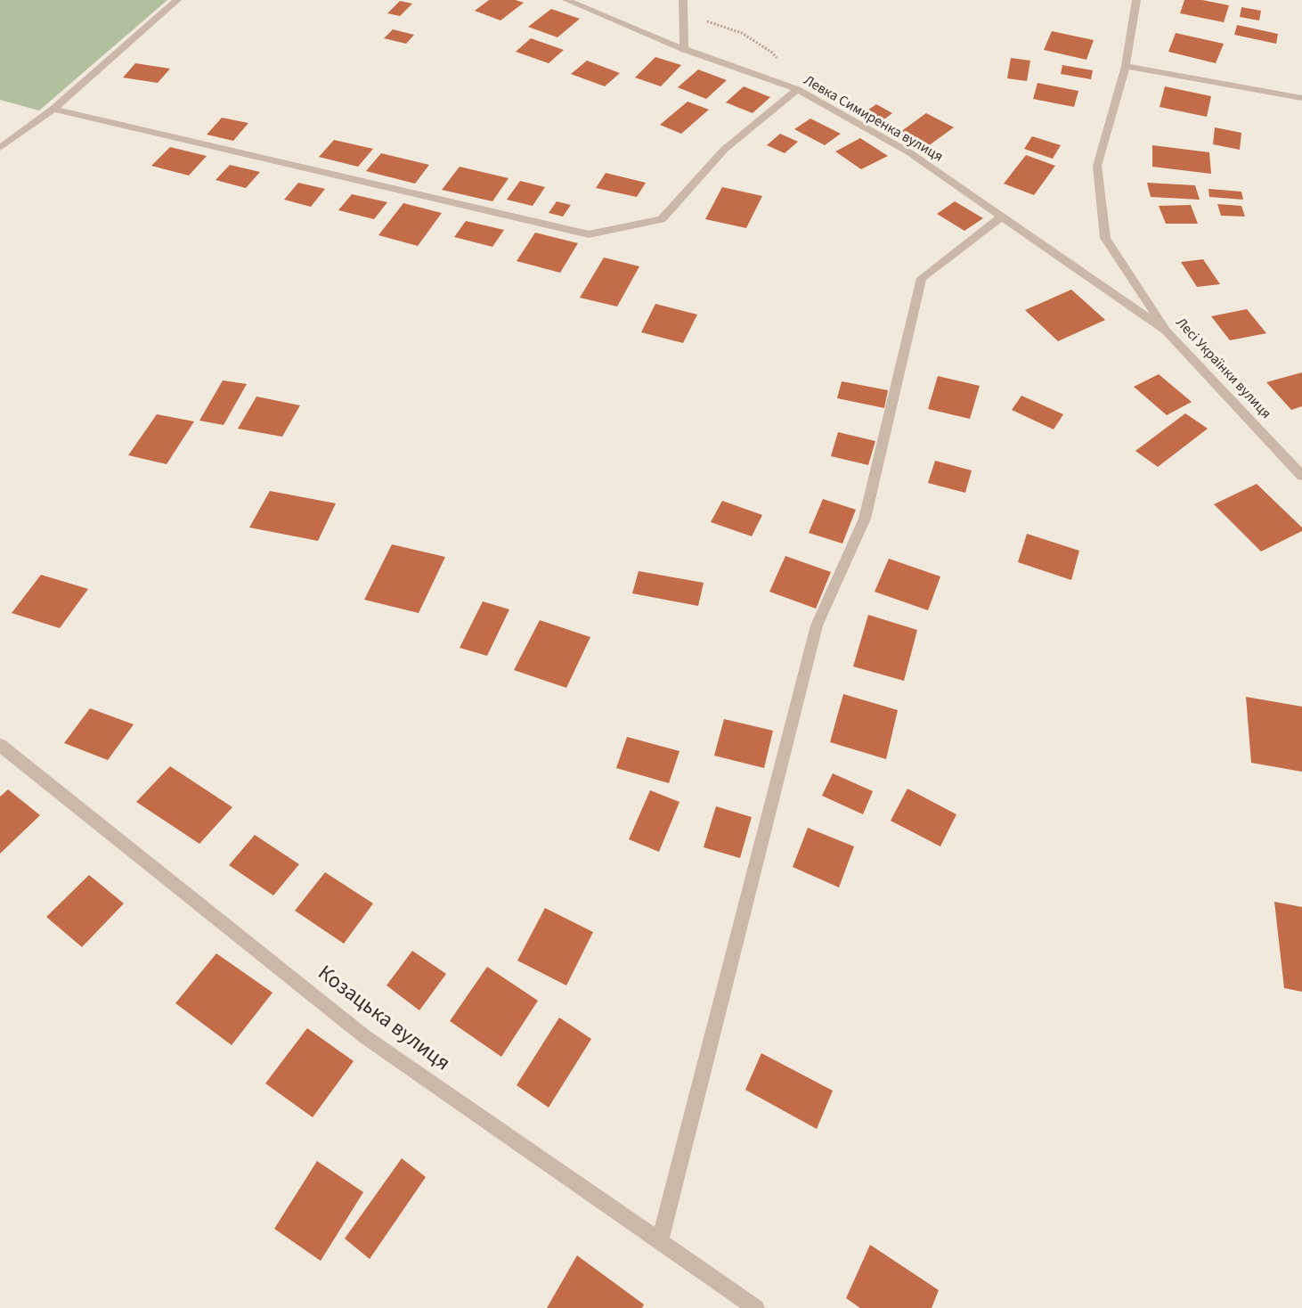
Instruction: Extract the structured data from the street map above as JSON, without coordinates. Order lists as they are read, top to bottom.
{
  "streets": {
    "street": ["Левка Симиренка вулиця", "Лесі Українки вулиця", "Козацька вулиця"]
  },
  "crossings": [
    ["Левка Симиренка вулиця", "Лесі Українки вулиця"]
  ]
}
